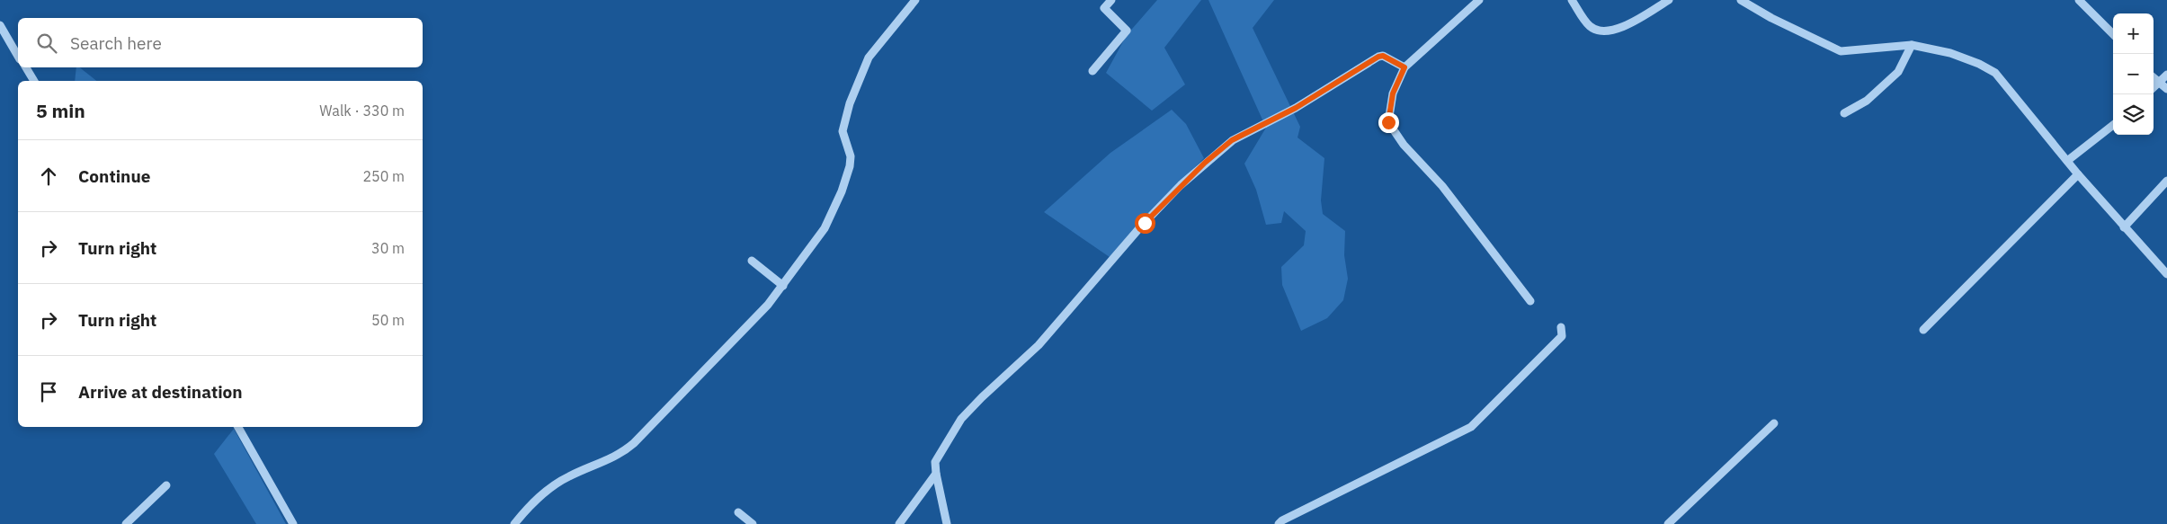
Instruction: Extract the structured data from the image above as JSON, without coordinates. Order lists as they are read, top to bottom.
{
  "page": {
    "map_buttons": ["+", "−"],
    "search": "Search here",
    "heading": ["5 min", "Walk · 330 m"],
    "list": [
      ["Continue", "250 m"],
      ["Turn right", "30 m"],
      ["Turn right", "50 m"],
      "Arrive at destination"
    ]
  }
}
